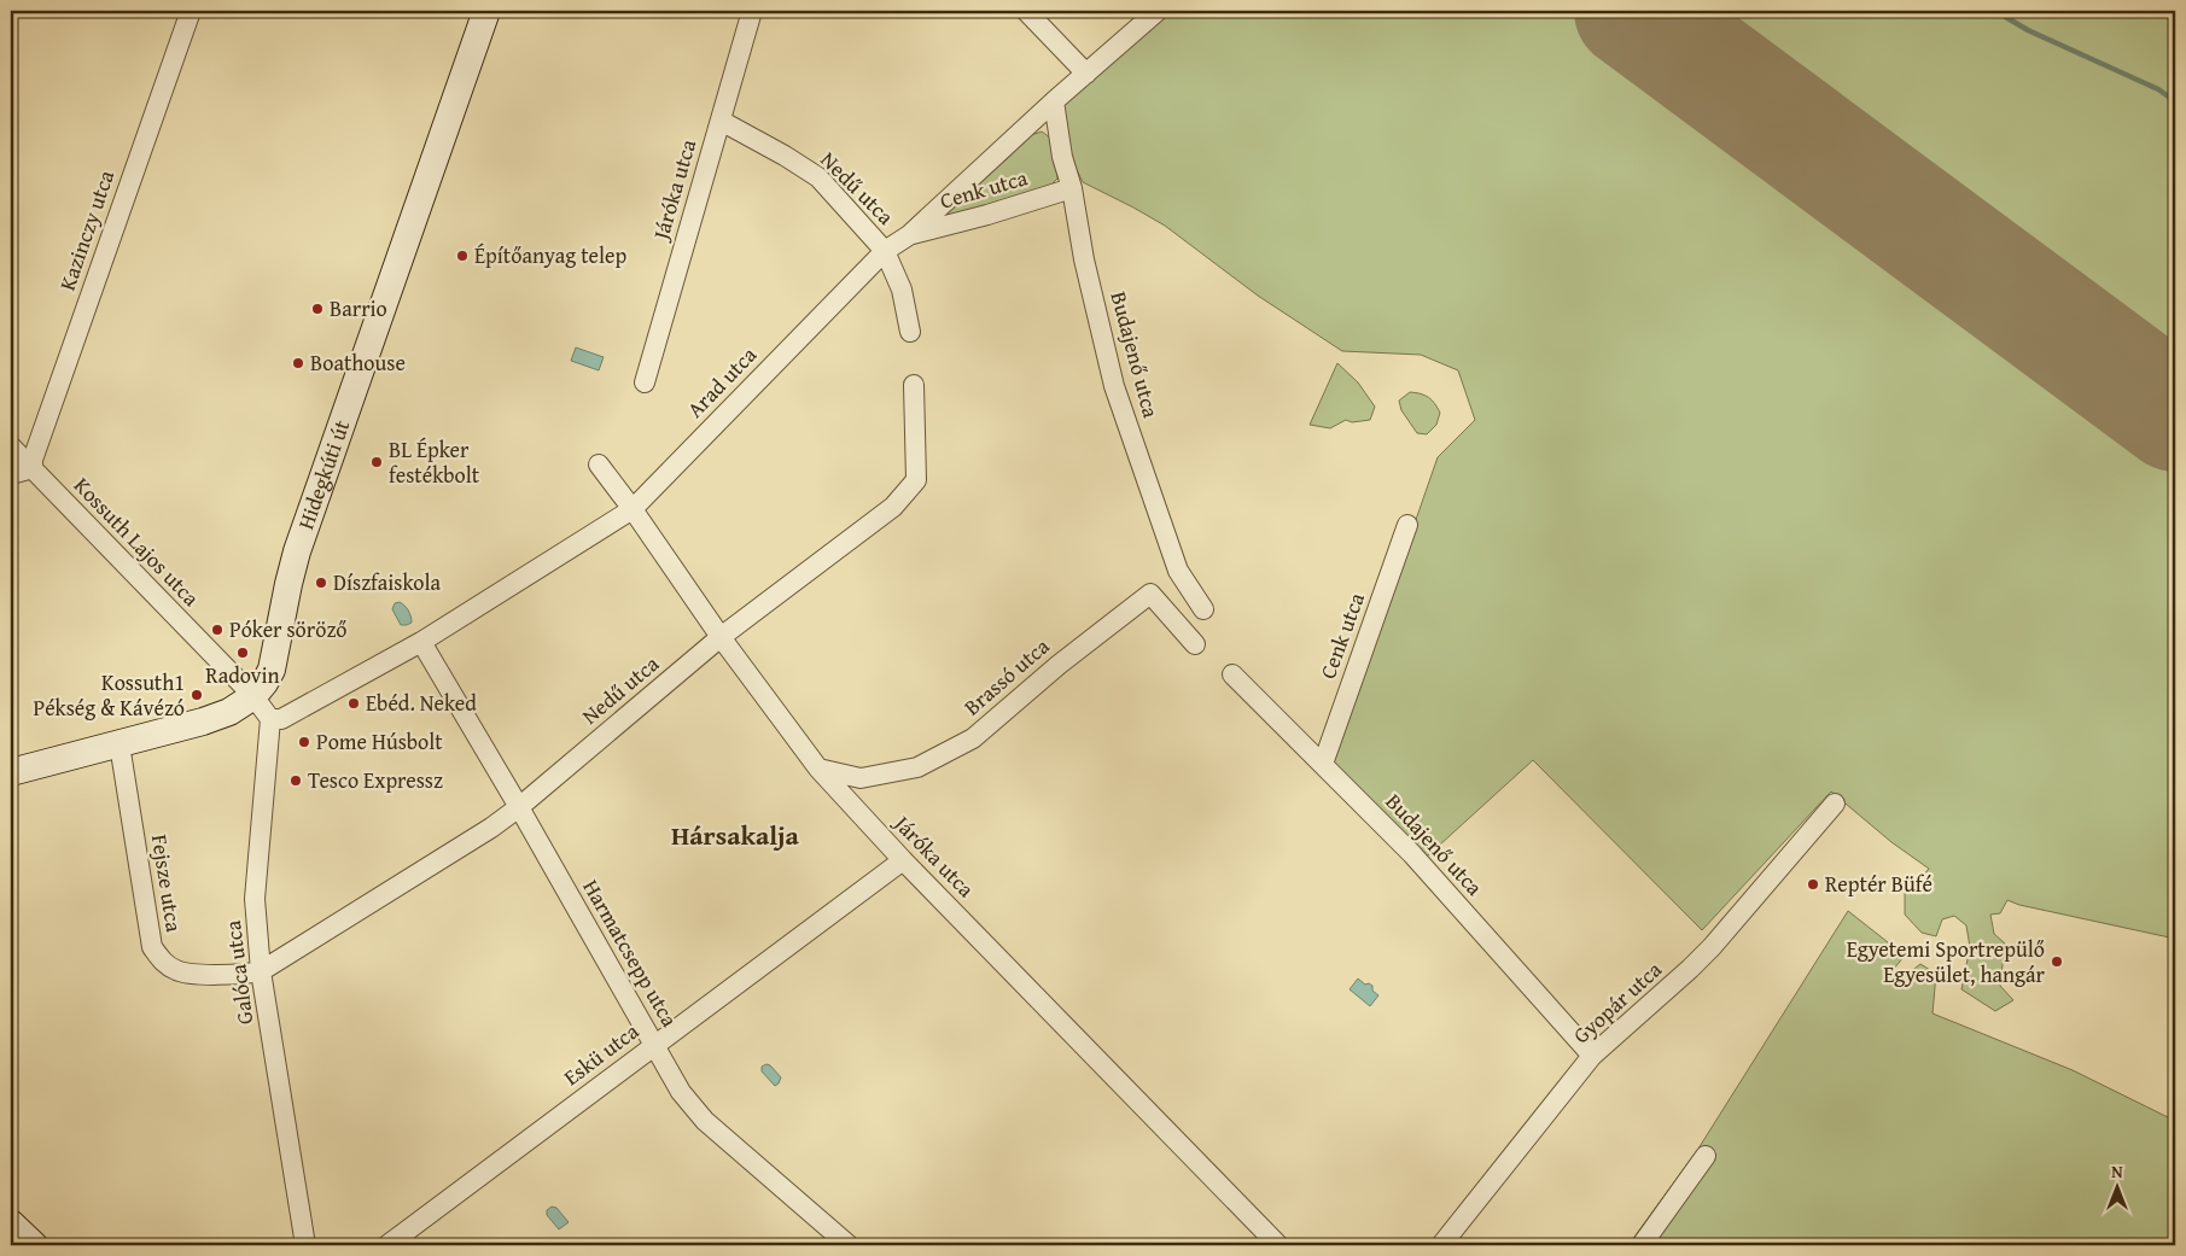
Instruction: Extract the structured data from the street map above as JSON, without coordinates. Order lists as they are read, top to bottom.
{
  "streets": {
    "main road": ["Hidegkúti út"],
    "street": [
      "Nedű utca",
      "Járóka utca",
      "Cenk utca",
      "Kazinczy utca",
      "Budajenő utca",
      "Arad utca",
      "Kossuth Lajos utca",
      "Brassó utca",
      "Fejsze utca",
      "Harmatcsepp utca",
      "Galóca utca",
      "Gyopár utca",
      "Eskü utca"
    ]
  },
  "crossings": [
    ["Nedű utca", "Járóka utca"],
    ["Nedű utca", "Arad utca"],
    ["Nedű utca", "Fejsze utca"],
    ["Nedű utca", "Harmatcsepp utca"],
    ["Nedű utca", "Galóca utca"],
    ["Járóka utca", "Arad utca"],
    ["Járóka utca", "Brassó utca"],
    ["Járóka utca", "Eskü utca"],
    ["Cenk utca", "Budajenő utca"],
    ["Cenk utca", "Arad utca"],
    ["Kazinczy utca", "Kossuth Lajos utca"],
    ["Budajenő utca", "Arad utca"],
    ["Budajenő utca", "Gyopár utca"],
    ["Arad utca", "Harmatcsepp utca"],
    ["Arad utca", "Galóca utca"],
    ["Hidegkúti út", "Kossuth Lajos utca"],
    ["Hidegkúti út", "Fejsze utca"],
    ["Fejsze utca", "Galóca utca"],
    ["Harmatcsepp utca", "Eskü utca"]
  ],
  "districts": ["Hársakalja"],
  "places": [
    "Építőanyag telep",
    "Barrio",
    "Boathouse",
    "BL Épker festékbolt",
    "Díszfaiskola",
    "Póker söröző",
    "Radovin",
    "Kossuth1 Pékség & Kávézó",
    "Ebéd. Neked",
    "Pome Húsbolt",
    "Tesco Expressz",
    "Reptér Büfé",
    "Egyetemi Sportrepülő Egyesület, hangár"
  ],
  "north": "top"
}
